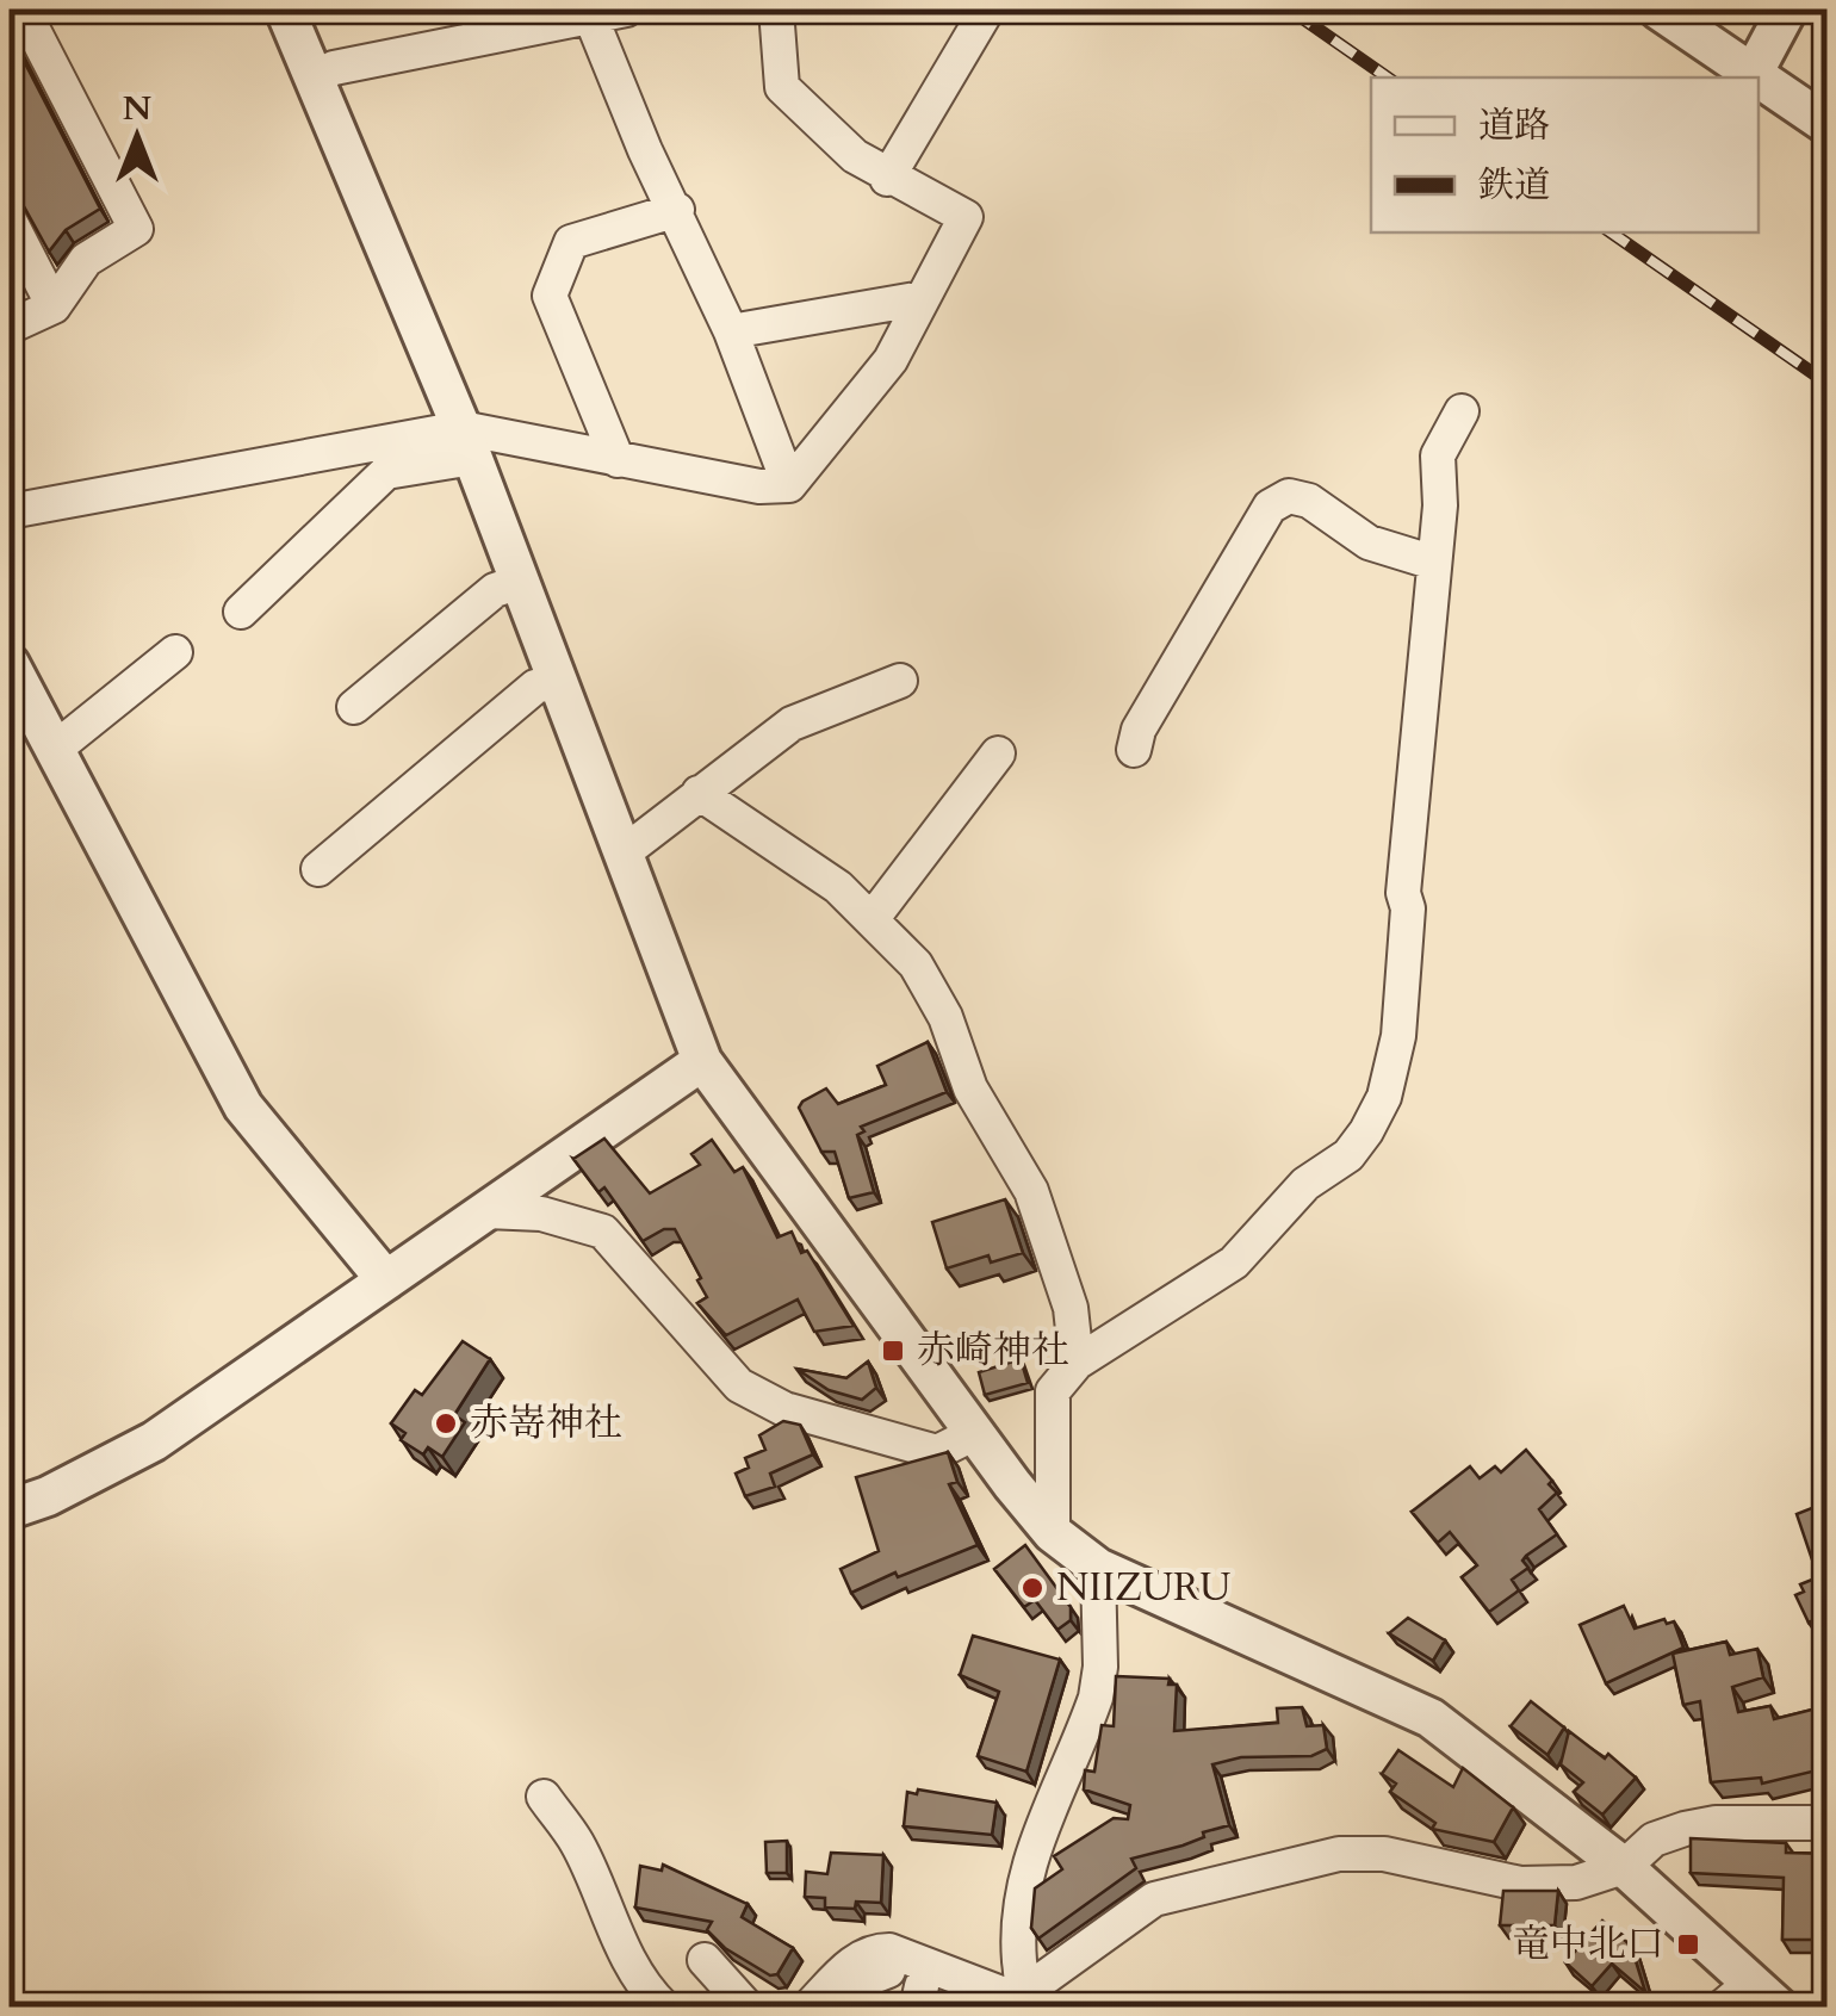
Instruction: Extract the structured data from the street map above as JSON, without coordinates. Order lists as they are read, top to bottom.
{
  "places": {
    "transit": ["赤崎神社", "竜中北口"],
    "other": ["赤嵜神社", "NIIZURU"]
  },
  "legend": ["道路", "鉄道"],
  "north": "top"
}
